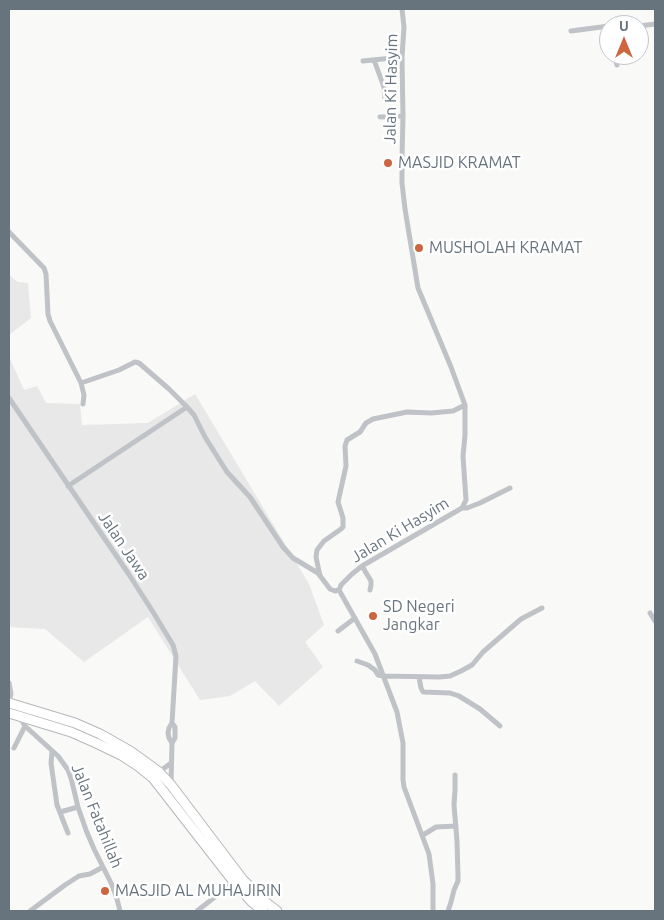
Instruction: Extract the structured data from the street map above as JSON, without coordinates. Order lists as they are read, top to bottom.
{
  "streets": {
    "street": ["Jalan Ki Hasyim", "Jalan Jawa", "Jalan Fatahillah"]
  },
  "places": [
    "MASJID KRAMAT",
    "MUSHOLAH KRAMAT",
    "SD Negeri Jangkar",
    "MASJID AL MUHAJIRIN"
  ],
  "north": "top"
}
